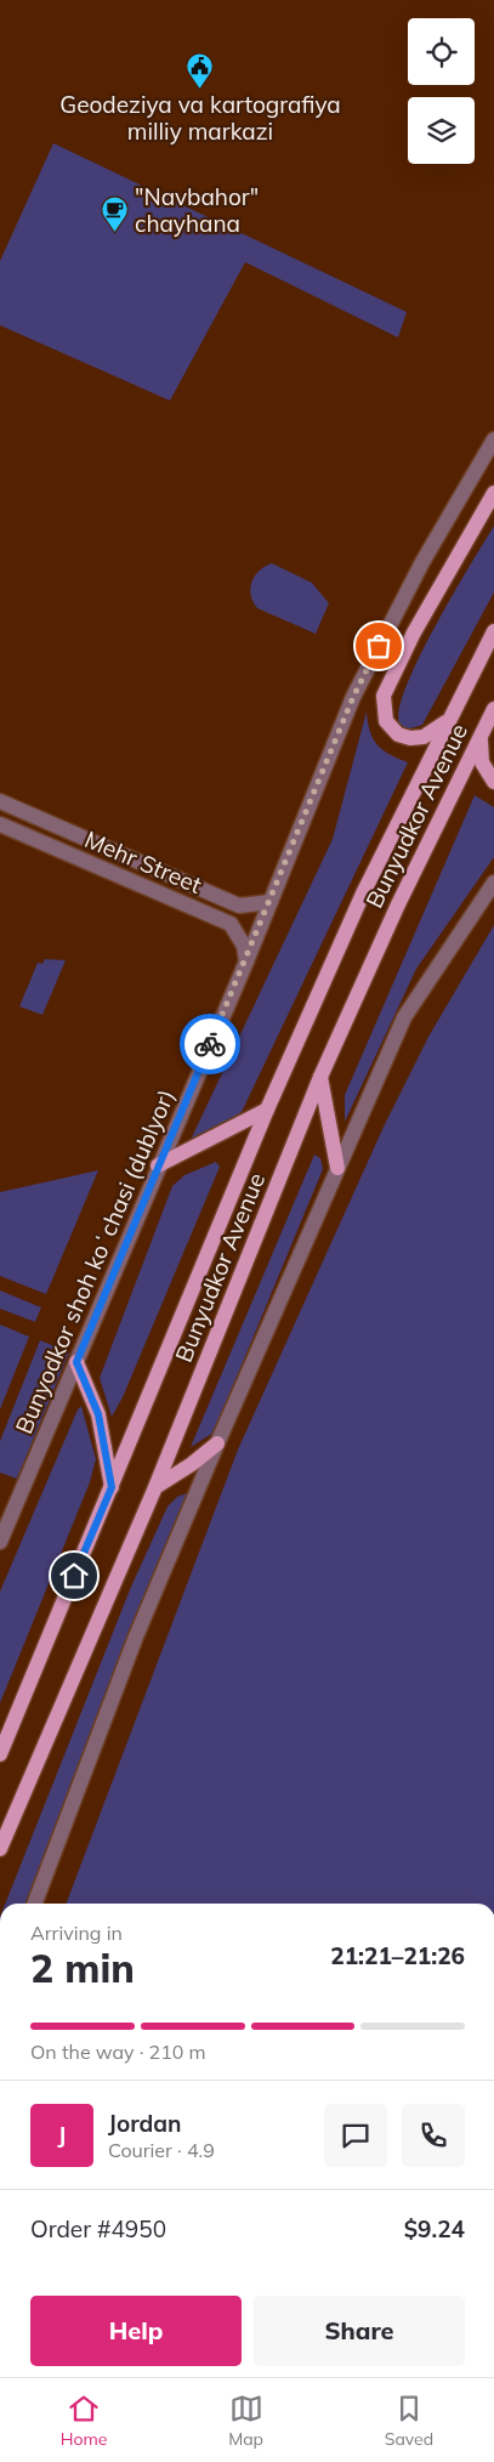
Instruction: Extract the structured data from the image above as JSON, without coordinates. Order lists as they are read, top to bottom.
{
  "streets": {
    "main road": ["Bunyudkor Avenue"],
    "street": ["Mehr Street", "Bunyodkor shoh koʻchasi (dublyor)"]
  },
  "places": {
    "public building": ["Geodeziya va kartografiya milliy markazi"],
    "cafe": ["\"Navbahor\" chayhana"]
  },
  "page": {
    "heading": ["2 min", "Arriving in", "21:21–21:26"],
    "panel": [
      "Jordan",
      "Courier · 4.9",
      "Order #4950",
      "$9.24"
    ],
    "bar": "On the way · 210 m",
    "round": "J",
    "buttons": ["Help", "Share"],
    "tabs": ["Home", "Map", "Saved"]
  }
}
